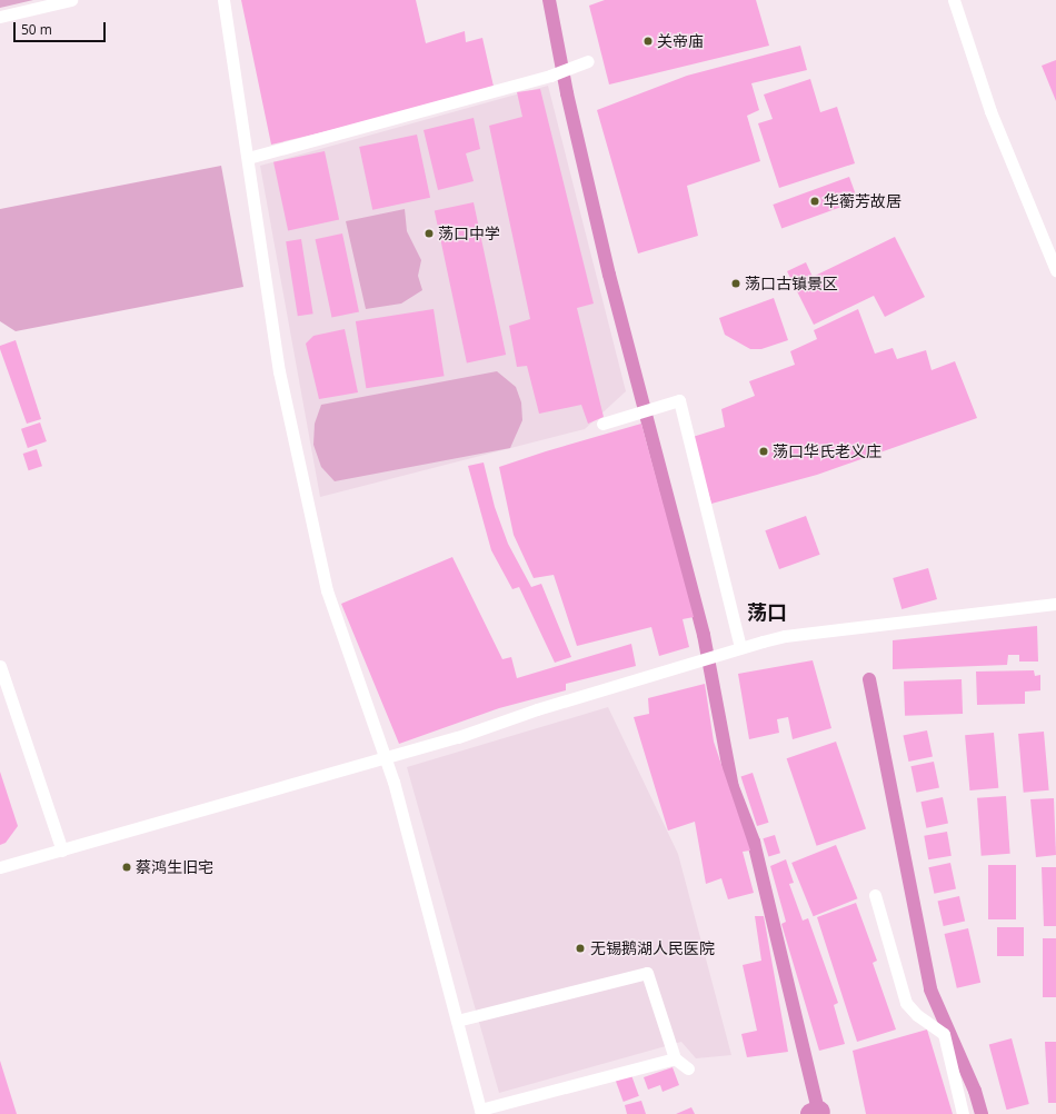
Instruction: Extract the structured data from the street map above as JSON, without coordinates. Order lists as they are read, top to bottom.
{
  "districts": ["荡口"],
  "places": [
    "关帝庙",
    "华蘅芳故居",
    "荡口中学",
    "荡口古镇景区",
    "荡口华氏老义庄",
    "蔡鸿生旧宅",
    "无锡鹅湖人民医院"
  ],
  "scale_bar": "50 m"
}
